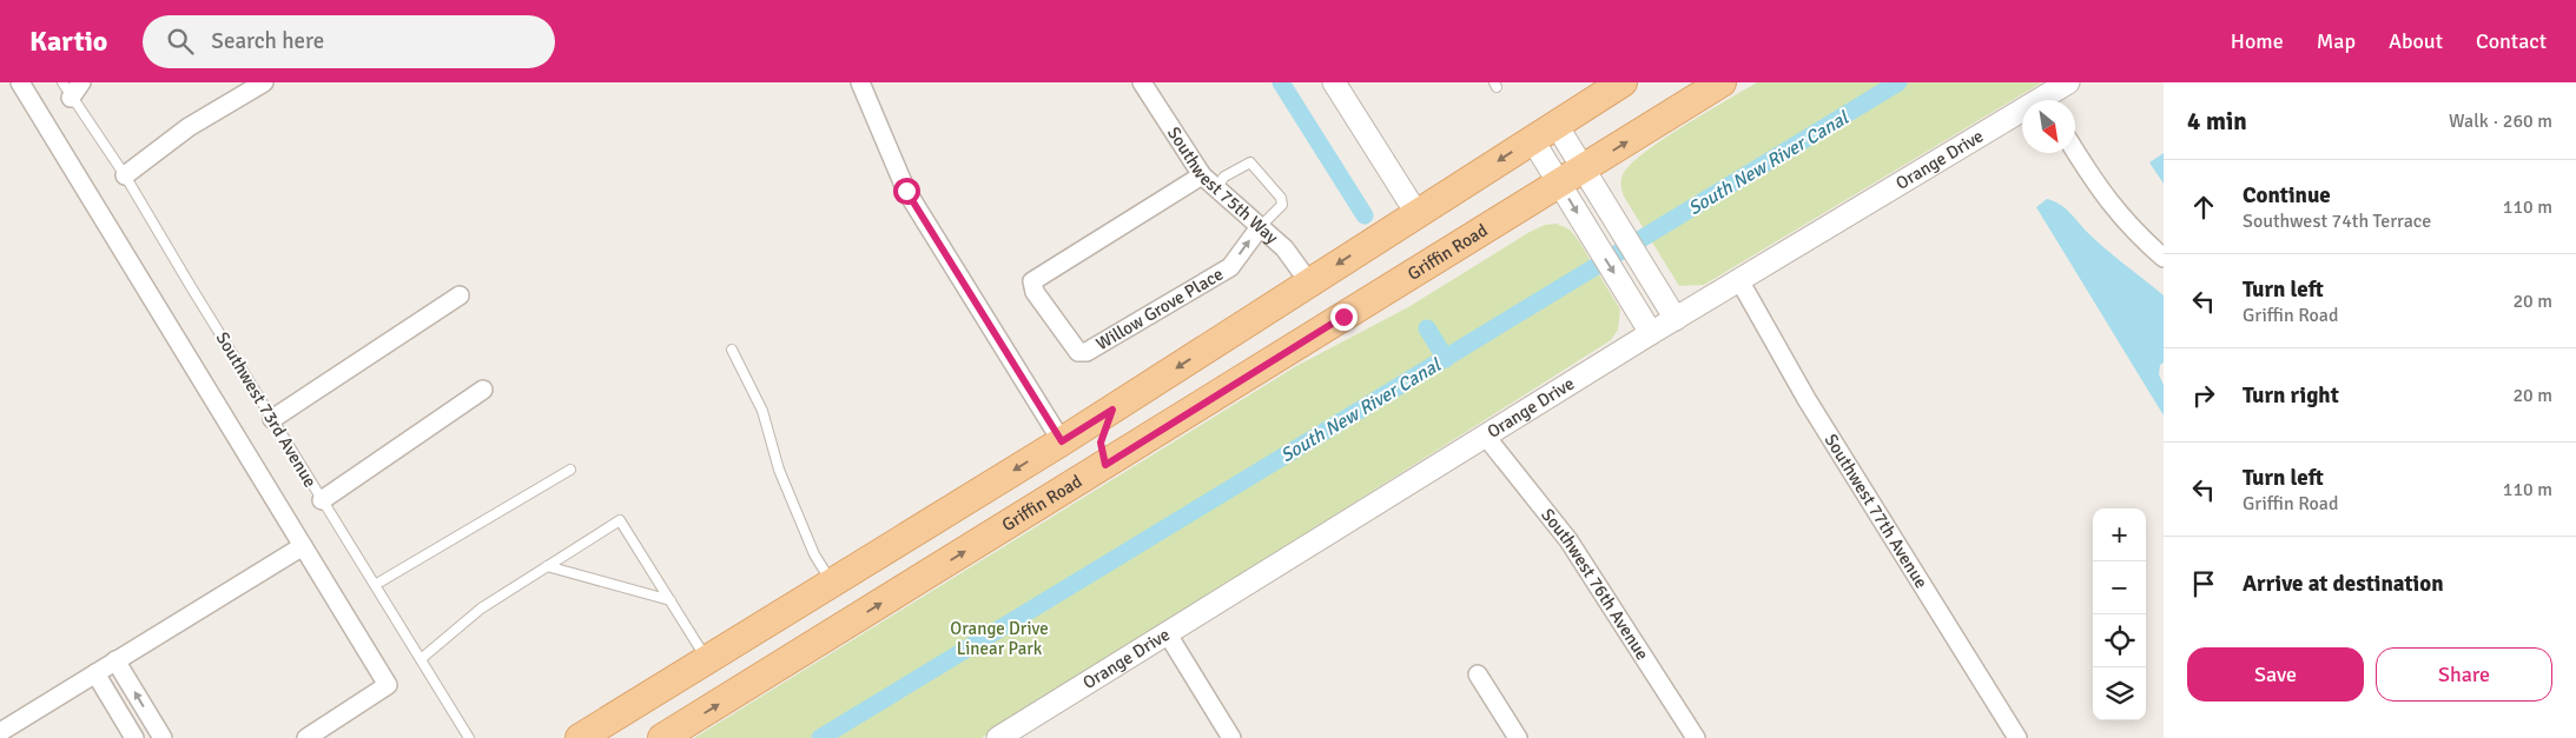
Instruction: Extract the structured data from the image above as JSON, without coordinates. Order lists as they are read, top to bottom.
{
  "streets": {
    "main road": ["Griffin Road"],
    "street": [
      "Orange Drive",
      "Southwest 75th Way",
      "Willow Grove Place",
      "Southwest 77th Avenue",
      "Southwest 76th Avenue"
    ],
    "lane": ["Southwest 73rd Avenue"]
  },
  "crossings": [
    ["Orange Drive", "Southwest 77th Avenue"],
    ["Orange Drive", "Southwest 76th Avenue"],
    ["Southwest 75th Way", "Willow Grove Place"]
  ],
  "water": ["South New River Canal"],
  "parks": ["Orange Drive Linear Park"],
  "north": "bottom right",
  "page": {
    "header": "Kartio",
    "search": "Search here",
    "nav": [
      "Home",
      "Map",
      "About",
      "Contact"
    ],
    "heading": ["4 min", "Walk · 260 m"],
    "list": [
      ["Continue", "Southwest 74th Terrace", "110 m"],
      ["Turn left", "Griffin Road", "20 m"],
      ["Turn right", "20 m"],
      ["Turn left", "Griffin Road", "110 m"],
      "Arrive at destination"
    ],
    "map_buttons": ["+", "−"],
    "buttons": ["Save", "Share"]
  }
}
